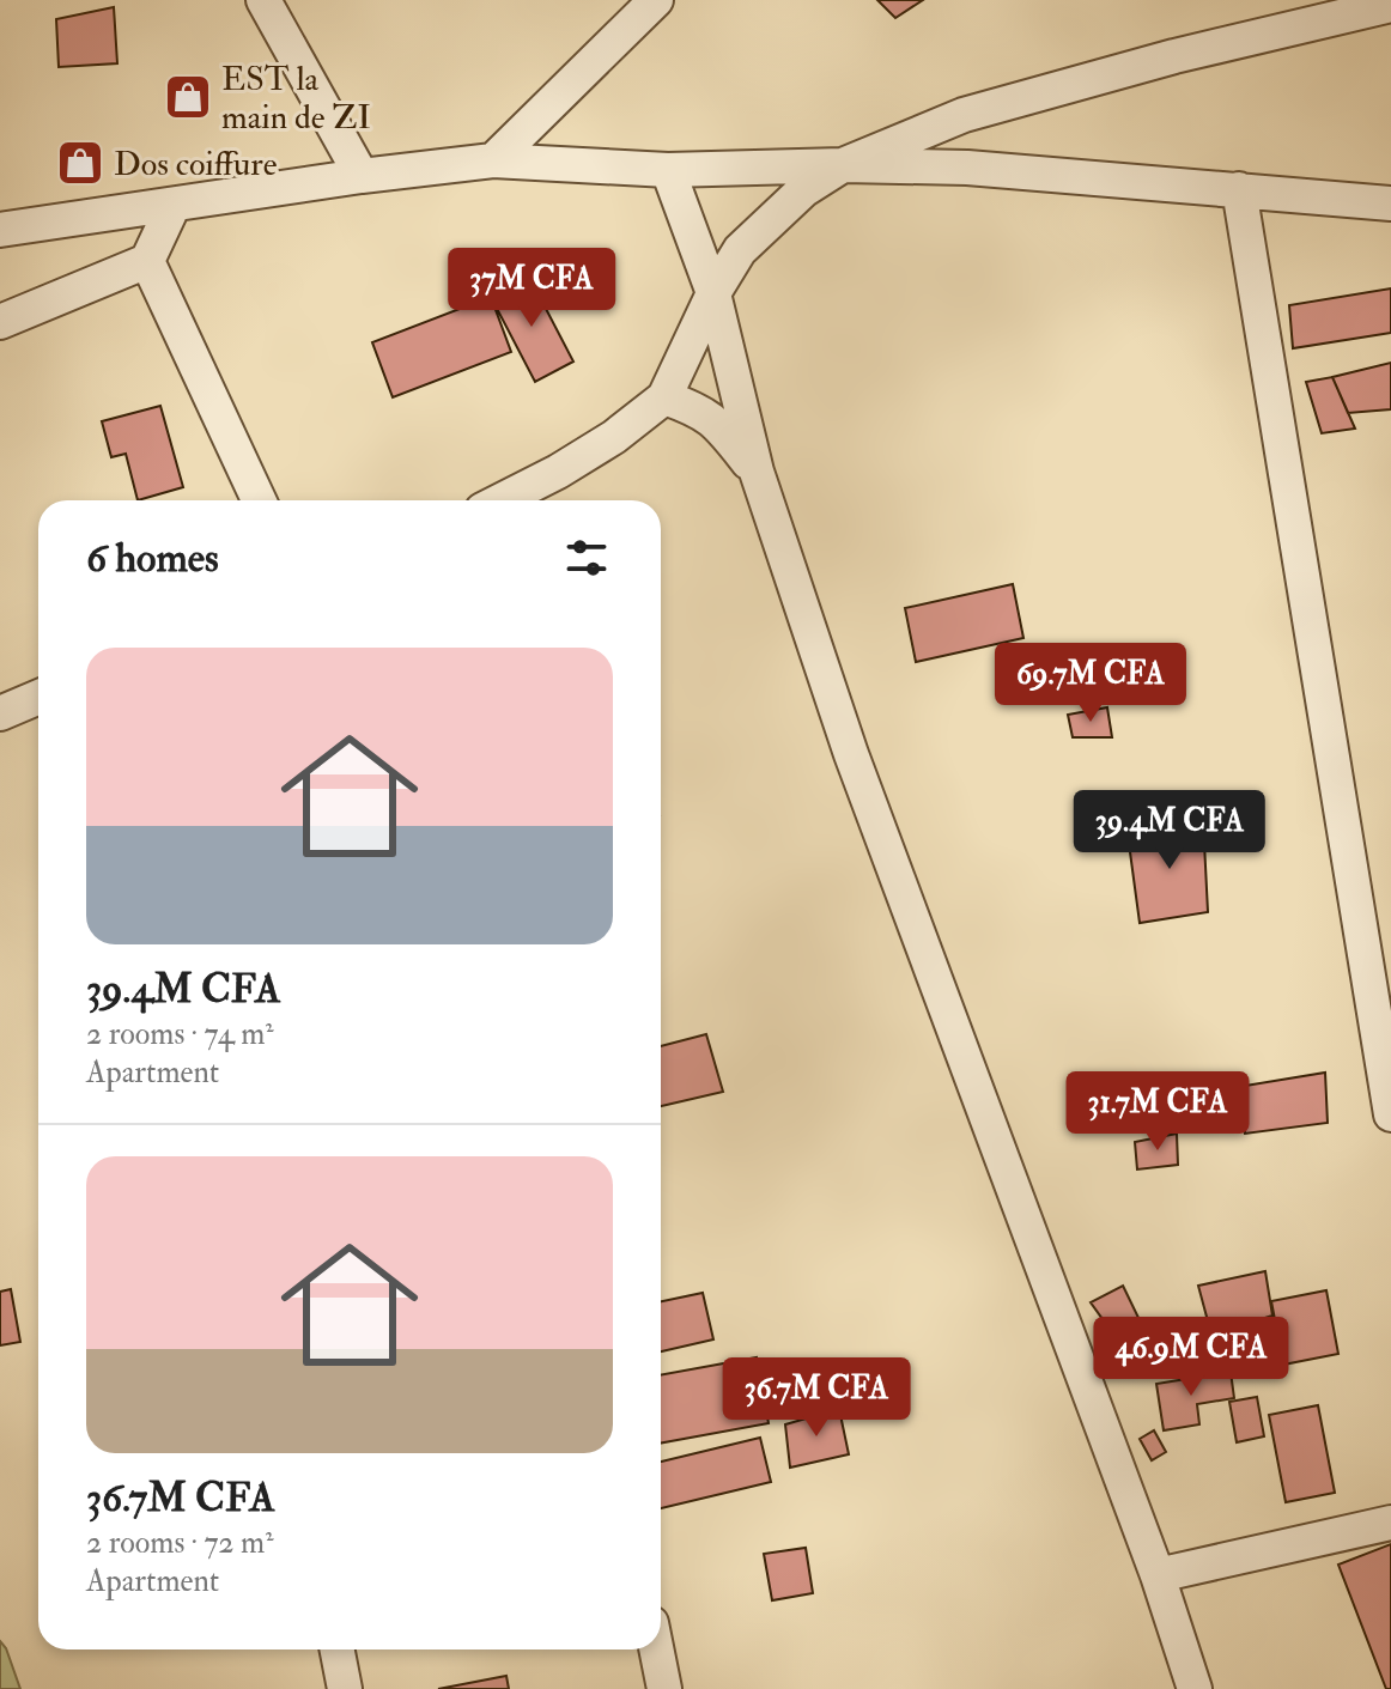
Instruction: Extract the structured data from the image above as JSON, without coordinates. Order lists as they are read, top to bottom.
{
  "places": {
    "shop": ["EST la main de ZI", "Dos coiffure"]
  },
  "page": {
    "price": [
      "37M CFA",
      "69.7M CFA",
      "39.4M CFA",
      "31.7M CFA",
      "46.9M CFA",
      "36.7M CFA"
    ],
    "heading": "6 homes",
    "list": [
      {
        "name": "39.4M CFA",
        "note": "2 rooms · 74 m² · Apartment"
      },
      {
        "name": "36.7M CFA",
        "note": "2 rooms · 72 m² · Apartment"
      }
    ]
  }
}
